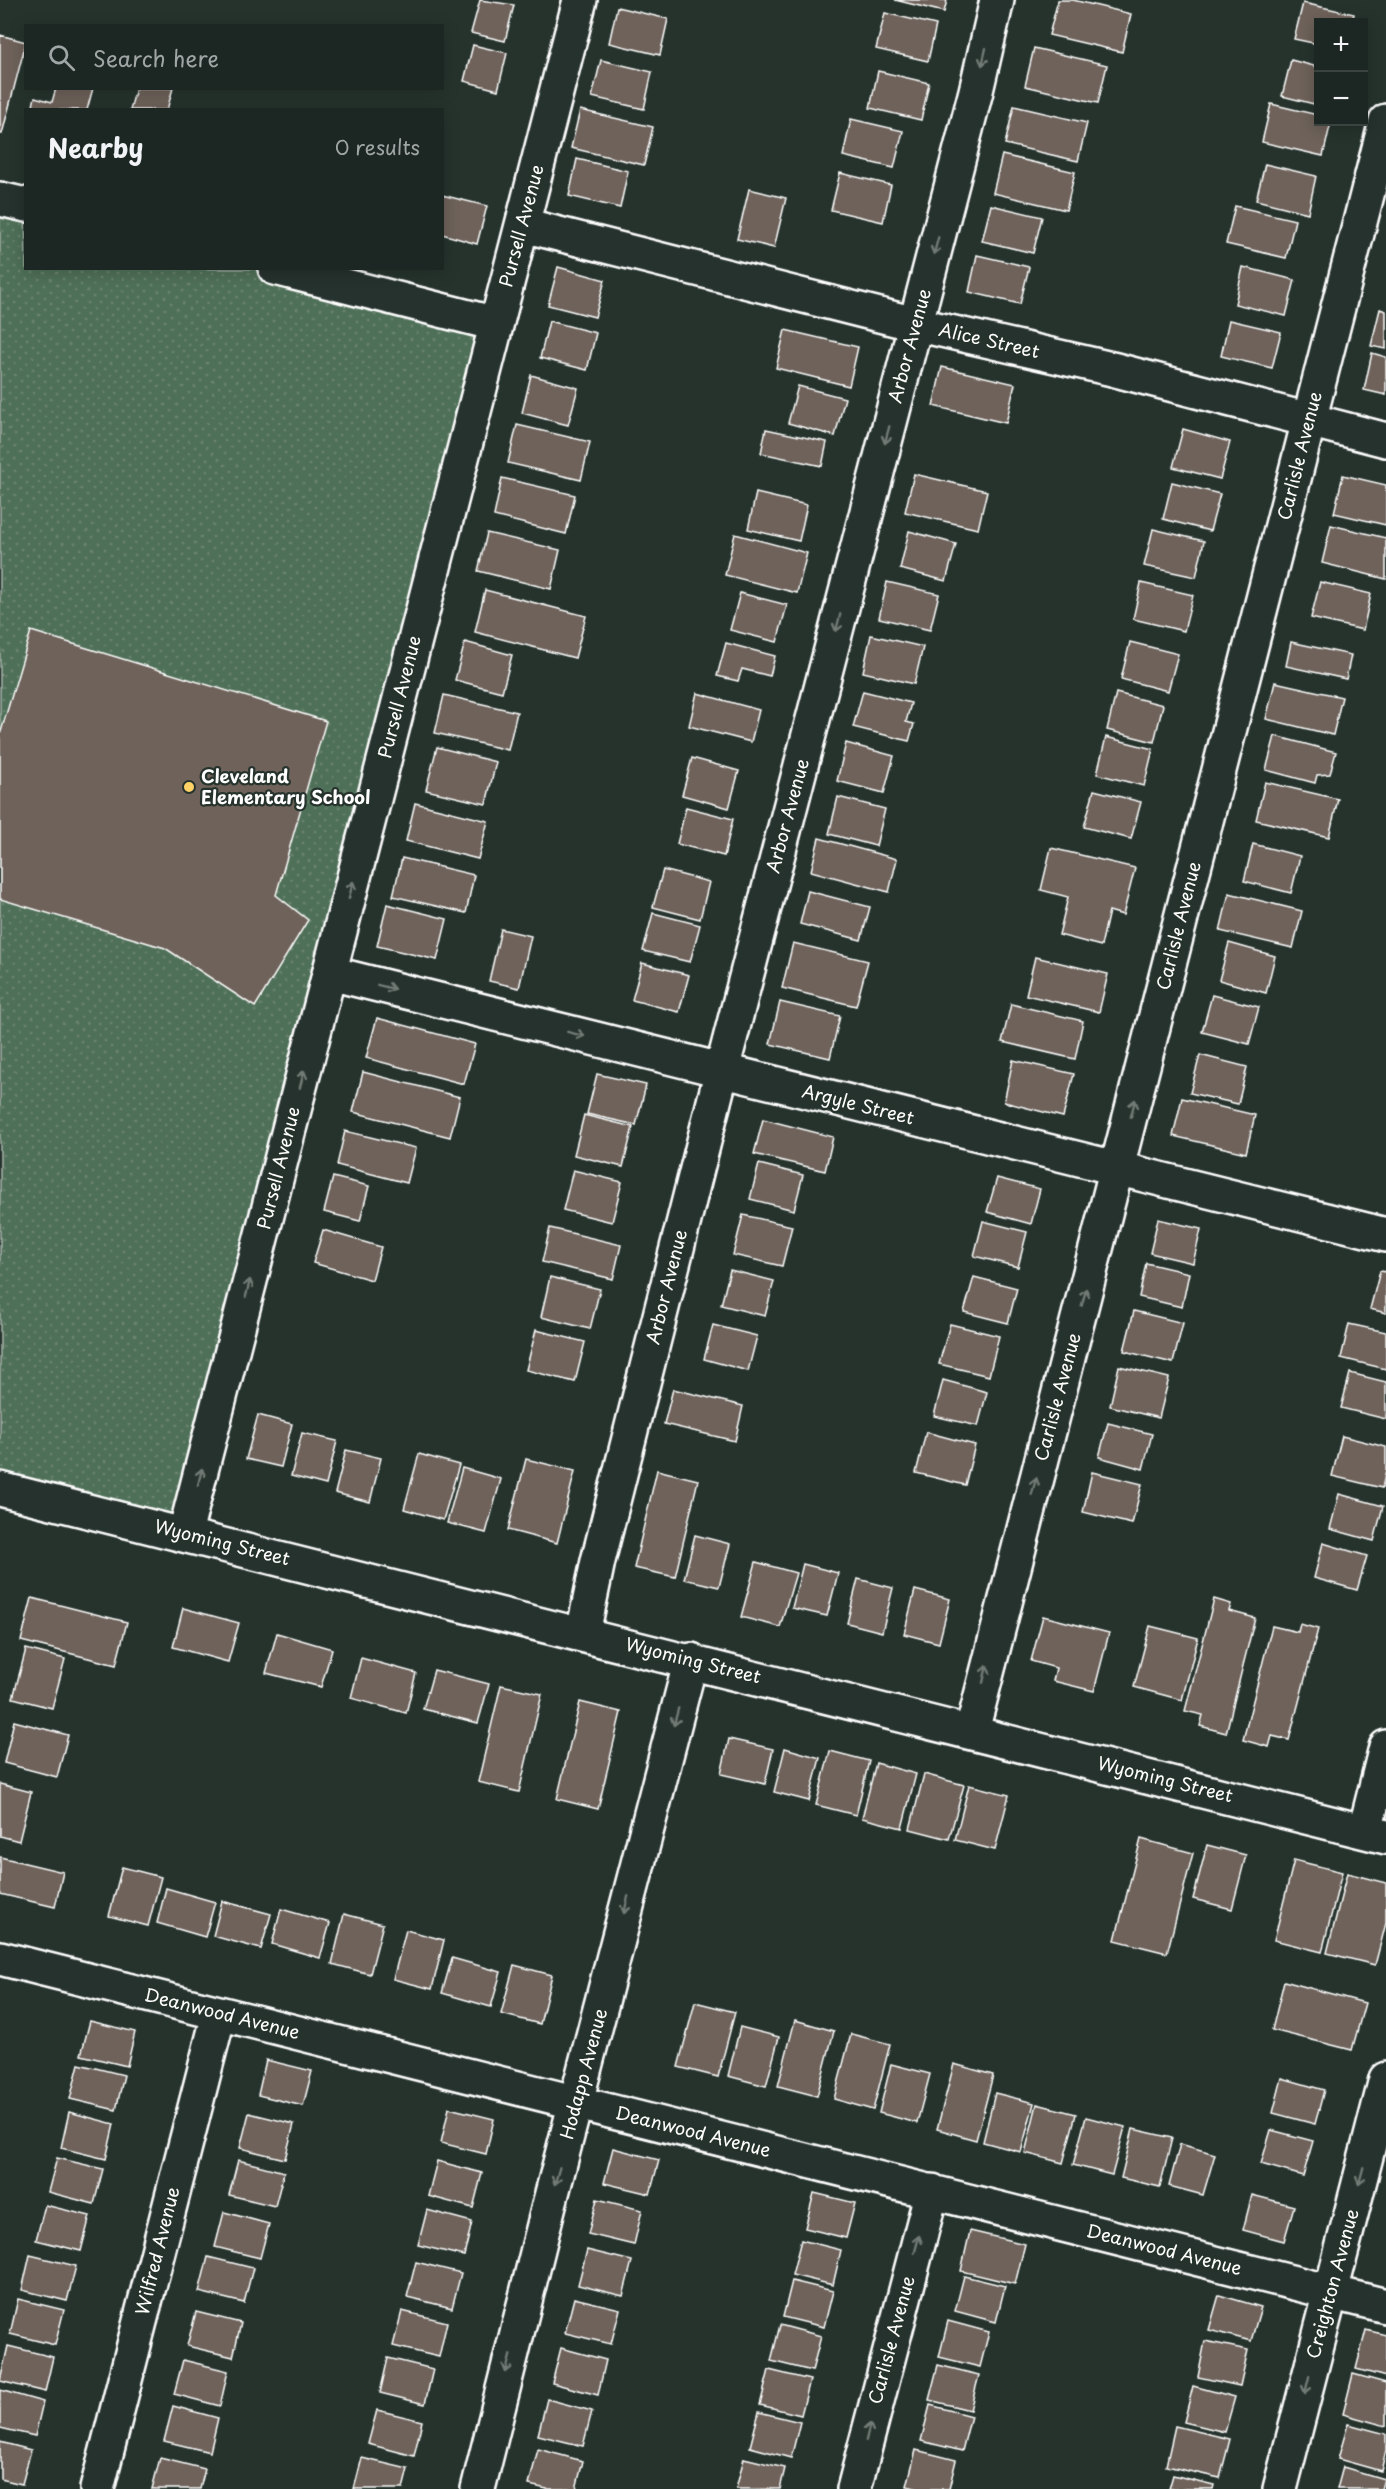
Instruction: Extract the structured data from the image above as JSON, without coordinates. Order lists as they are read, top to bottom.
{
  "streets": {
    "street": [
      "Pursell Avenue",
      "Alice Street",
      "Arbor Avenue",
      "Carlisle Avenue",
      "Argyle Street",
      "Wyoming Street",
      "Deanwood Avenue",
      "Hodapp Avenue",
      "Wilfred Avenue",
      "Creighton Avenue"
    ]
  },
  "crossings": [
    ["Pursell Avenue", "Alice Street"],
    ["Pursell Avenue", "Argyle Street"],
    ["Pursell Avenue", "Wyoming Street"],
    ["Alice Street", "Arbor Avenue"],
    ["Alice Street", "Carlisle Avenue"],
    ["Arbor Avenue", "Argyle Street"],
    ["Arbor Avenue", "Wyoming Street"],
    ["Carlisle Avenue", "Argyle Street"],
    ["Carlisle Avenue", "Wyoming Street"],
    ["Carlisle Avenue", "Deanwood Avenue"],
    ["Wyoming Street", "Hodapp Avenue"],
    ["Deanwood Avenue", "Hodapp Avenue"],
    ["Deanwood Avenue", "Wilfred Avenue"],
    ["Deanwood Avenue", "Creighton Avenue"]
  ],
  "one_way": [
    "Pursell Avenue",
    "Arbor Avenue",
    "Carlisle Avenue",
    "Argyle Street",
    "Hodapp Avenue",
    "Creighton Avenue"
  ],
  "places": ["Cleveland Elementary School"],
  "page": {
    "map_buttons": ["+", "−"],
    "search": "Search here",
    "heading": ["Nearby", "0 results"]
  }
}
